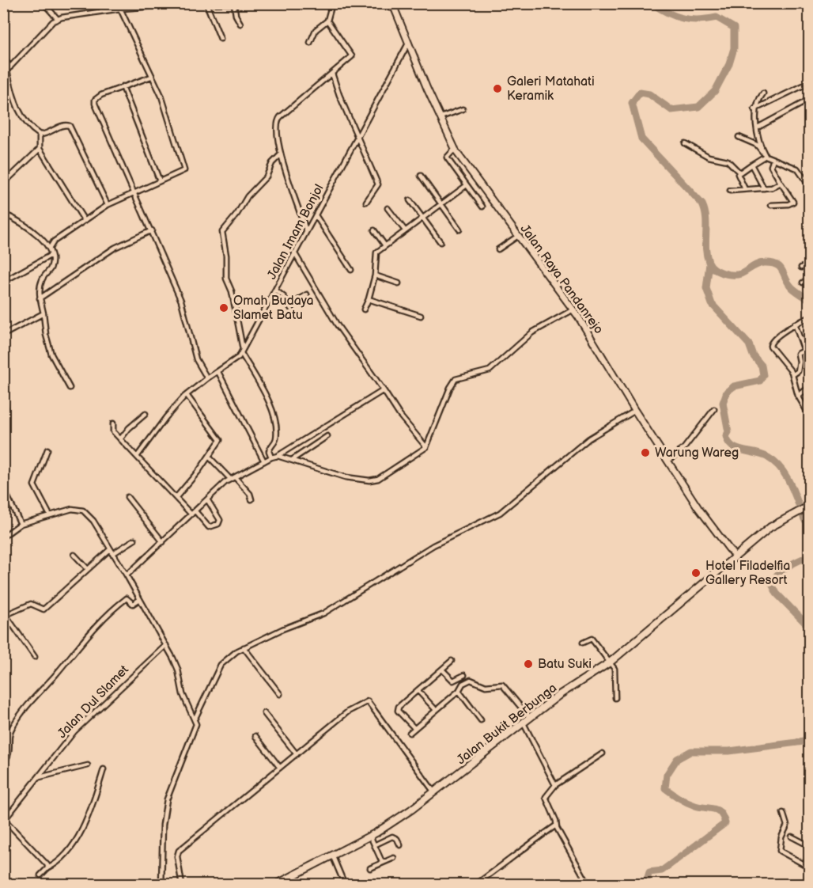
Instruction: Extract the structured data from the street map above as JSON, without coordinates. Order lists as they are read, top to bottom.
{
  "streets": {
    "main road": ["Jalan Raya Pandanrejo", "Jalan Bukit Berbunga"],
    "street": ["Jalan Imam Bonjol", "Jalan Dul Slamet"]
  },
  "crossings": [
    ["Jalan Imam Bonjol", "Jalan Raya Pandanrejo"],
    ["Jalan Raya Pandanrejo", "Jalan Bukit Berbunga"]
  ],
  "places": [
    "Galeri Matahati Keramik",
    "Omah Budaya Slamet Batu",
    "Warung Wareg",
    "Hotel Filadelfia Gallery Resort",
    "Batu Suki"
  ]
}
